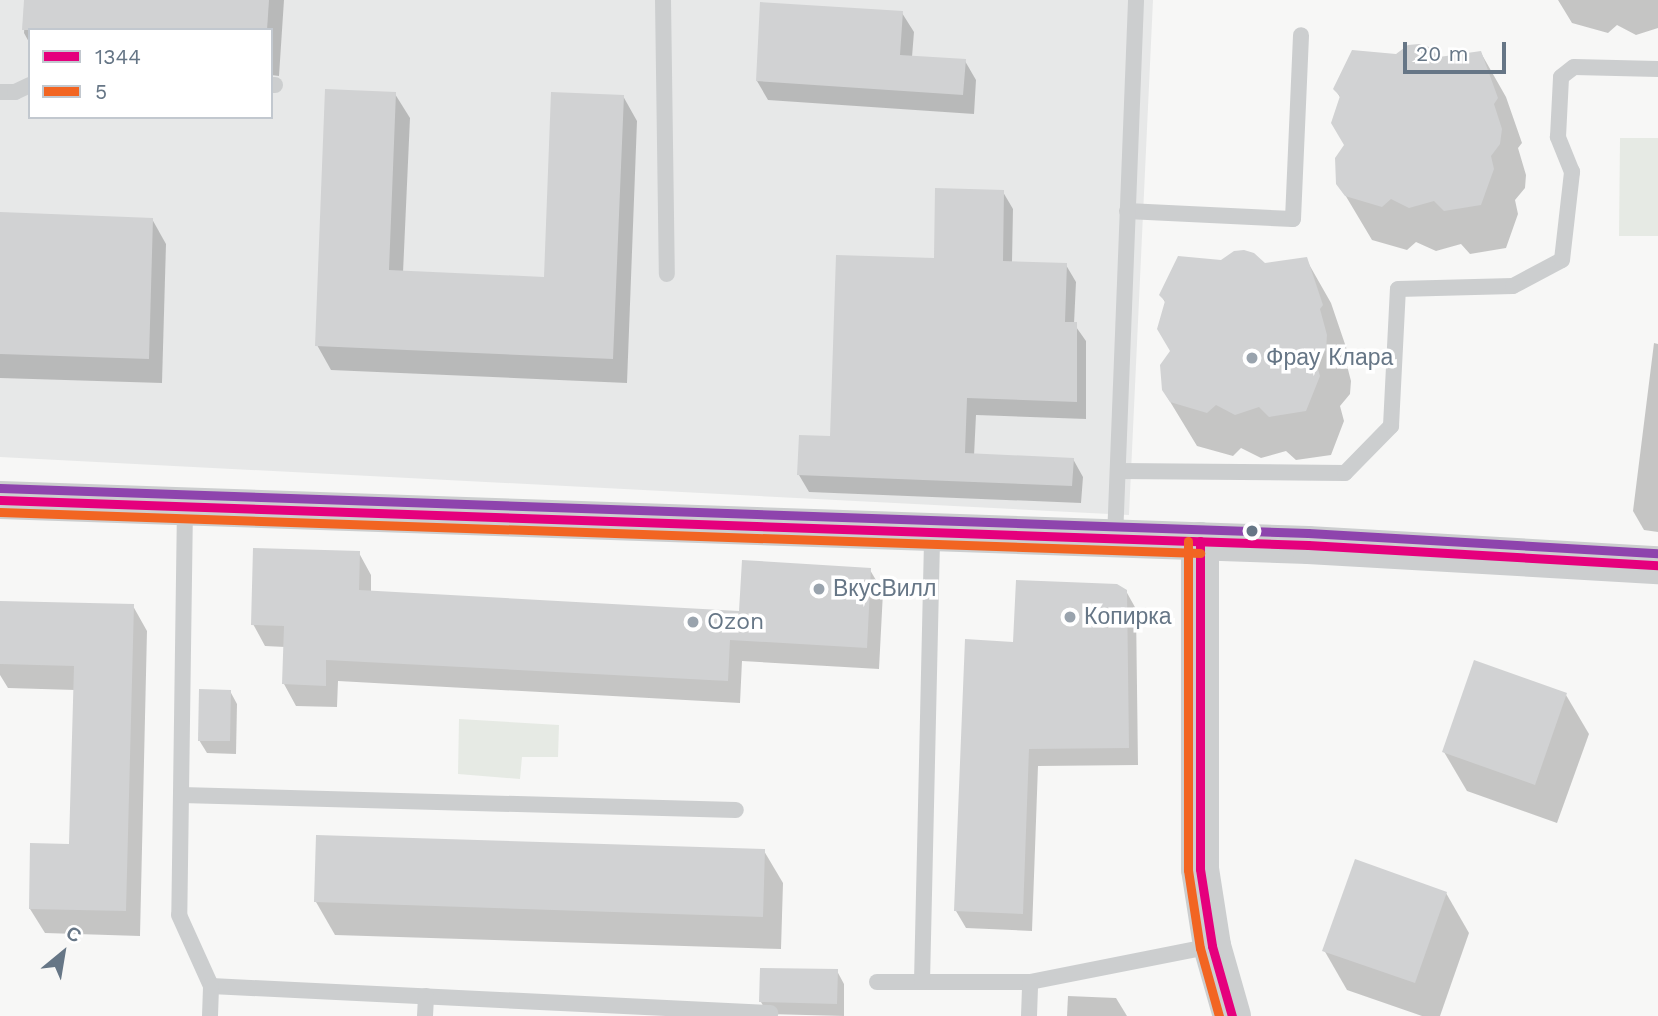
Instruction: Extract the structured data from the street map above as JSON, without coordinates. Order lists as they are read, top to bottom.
{
  "places": [
    "Фрау Клара",
    "ВкусВилл",
    "Копирка",
    "Ozon"
  ],
  "lines": ["transit line 1344", "transit line 5"],
  "legend": ["1344", "5"],
  "scale_bar": "20 m",
  "north": "top right"
}
